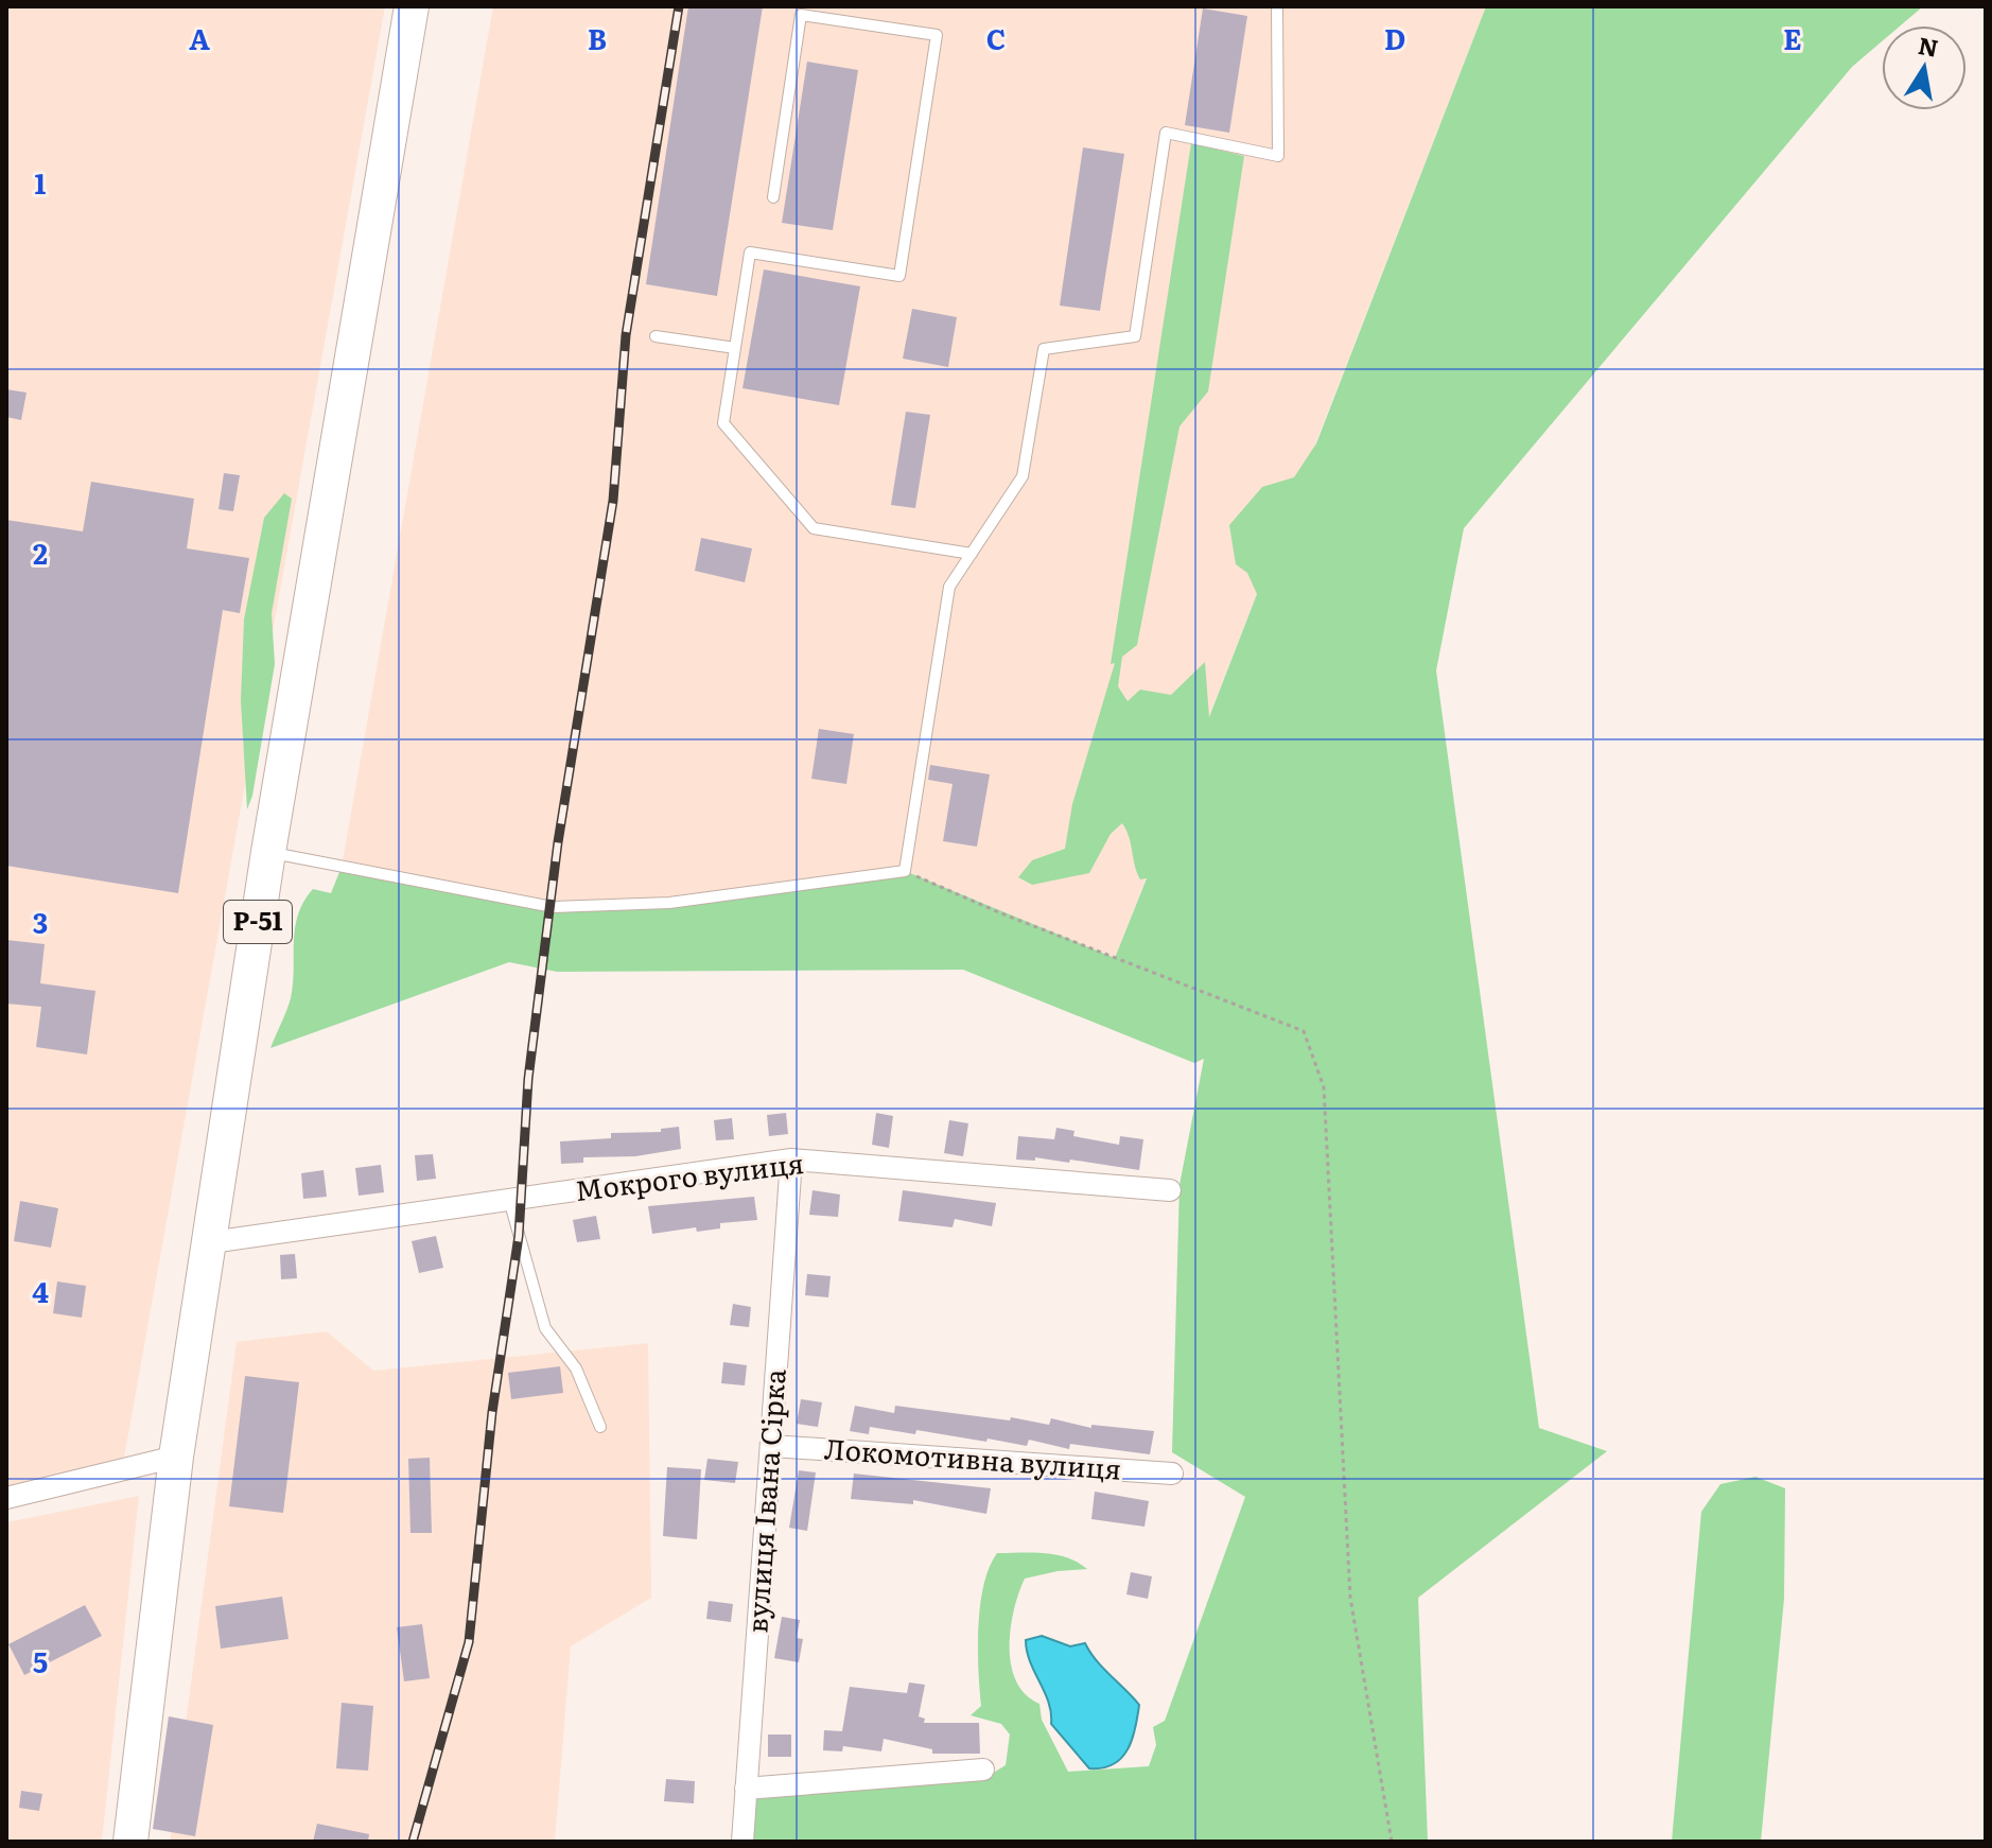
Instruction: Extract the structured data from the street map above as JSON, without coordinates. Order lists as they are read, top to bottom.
{
  "streets": {
    "main road": ["Р-51"],
    "street": ["Мокрого вулиця", "Локомотивна вулиця", "вулиця Івана Сірка"]
  },
  "crossings": [
    ["Р-51", "Мокрого вулиця"],
    ["Мокрого вулиця", "вулиця Івана Сірка"],
    ["Локомотивна вулиця", "вулиця Івана Сірка"]
  ],
  "north": "top",
  "grid": {
    "columns": [
      "A",
      "B",
      "C",
      "D",
      "E"
    ],
    "rows": [
      "1",
      "2",
      "3",
      "4",
      "5"
    ]
  }
}
